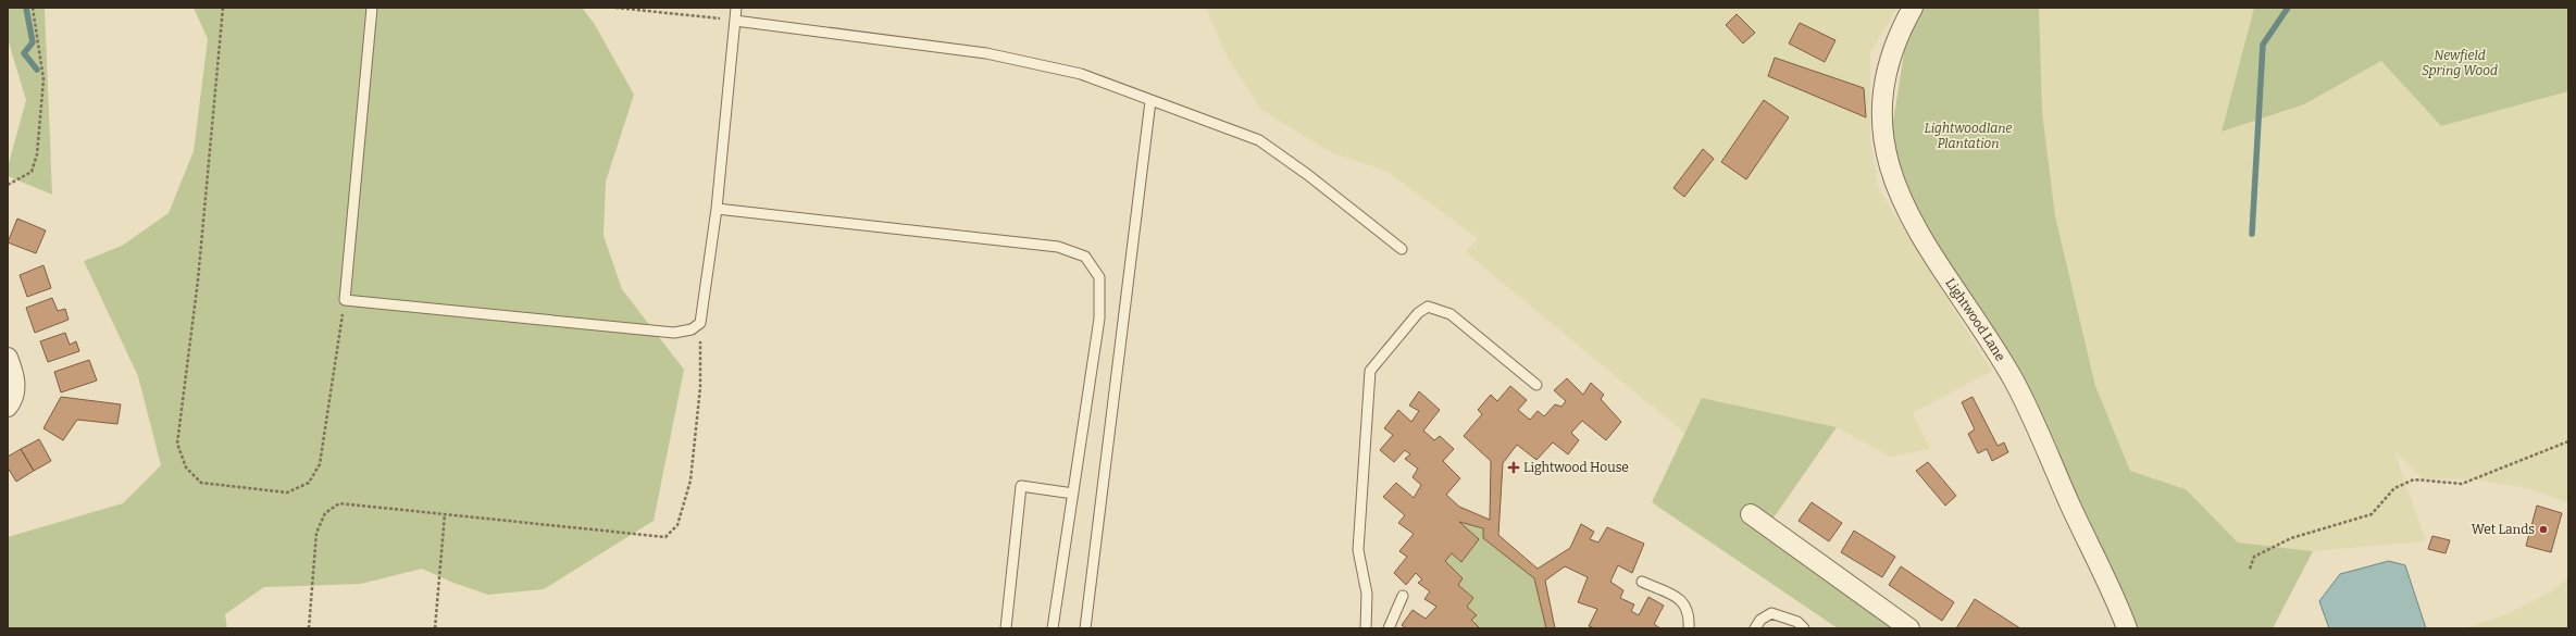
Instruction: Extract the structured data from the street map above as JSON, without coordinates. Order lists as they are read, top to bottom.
{
  "streets": {
    "street": ["Lightwood Lane"]
  },
  "parks": ["Newfield Spring Wood", "Lightwoodlane Plantation"],
  "places": {
    "health": ["Lightwood House"],
    "other": ["Wet Lands"]
  }
}
